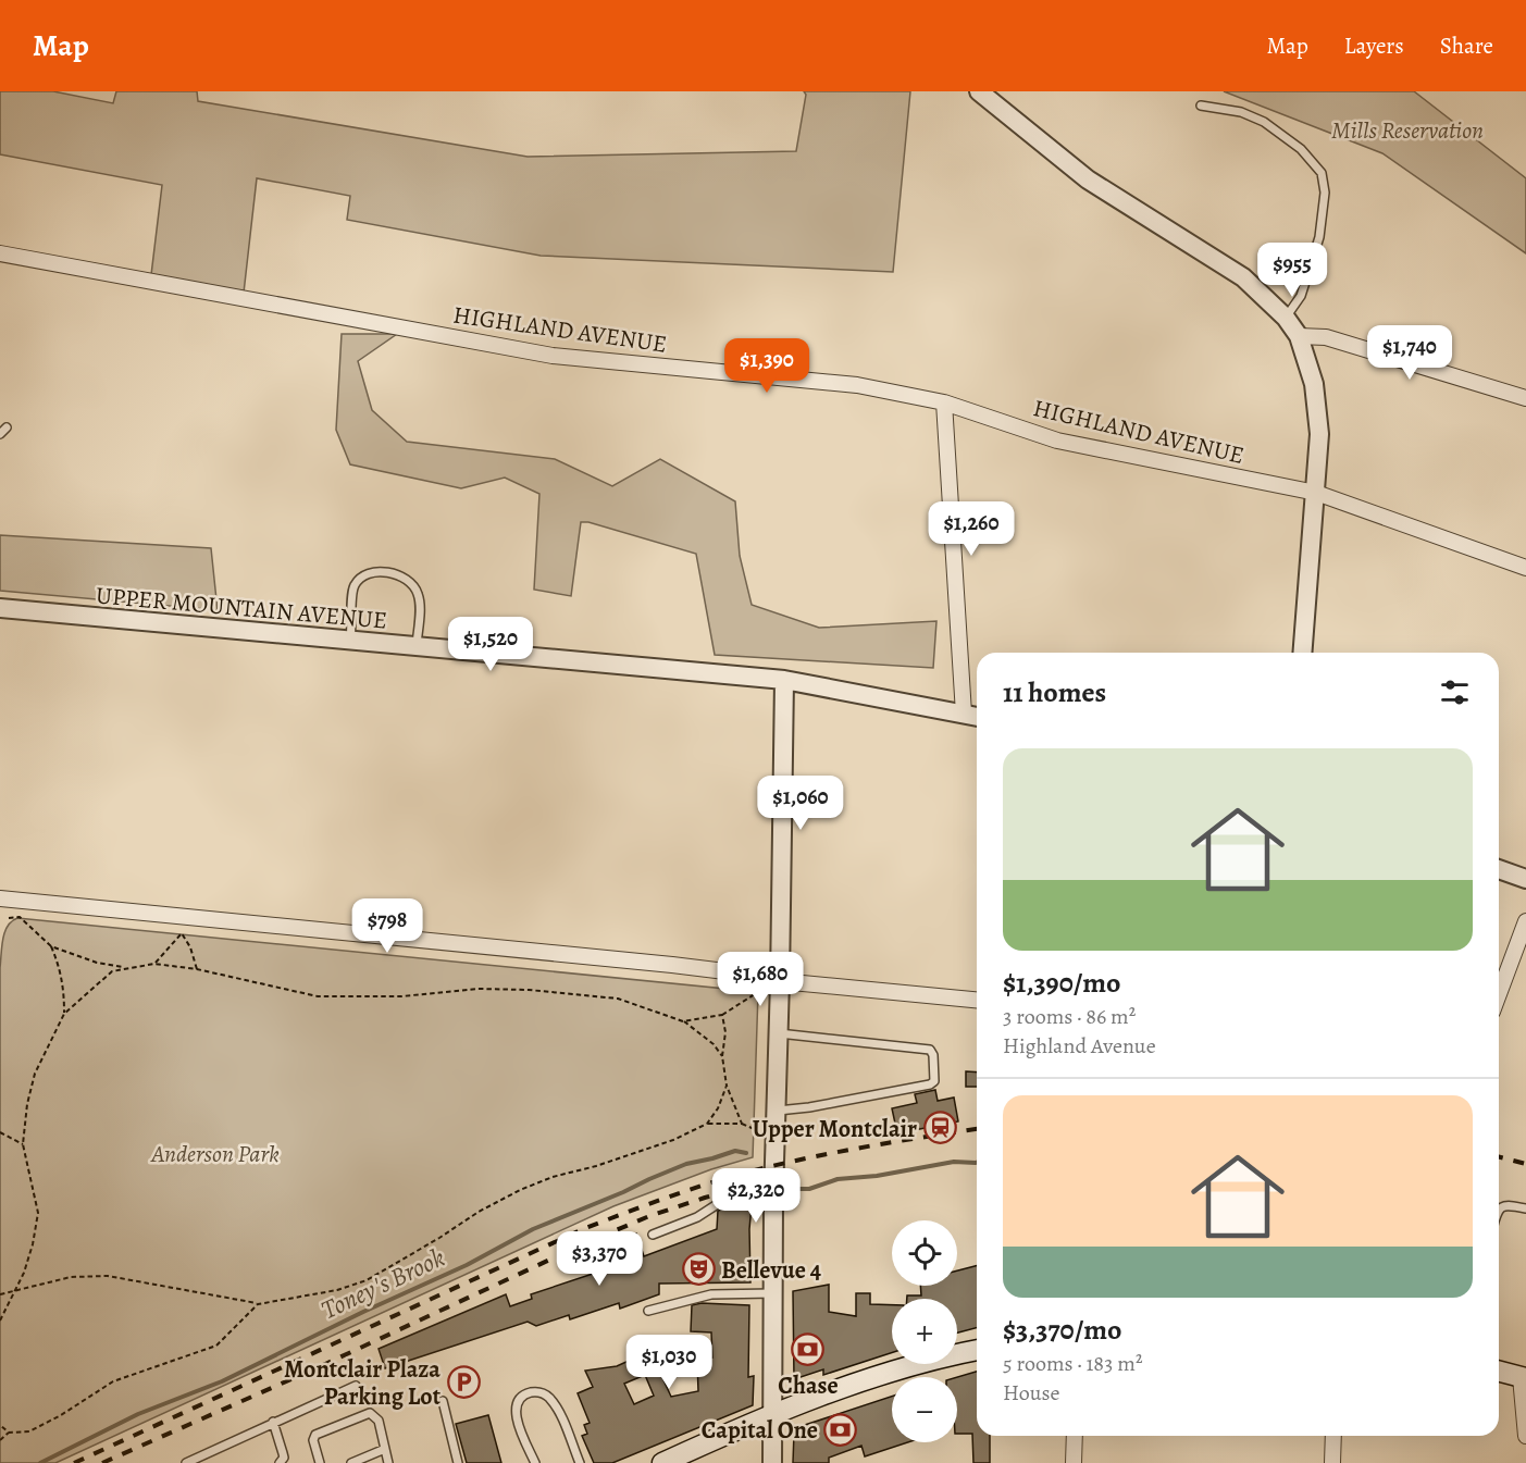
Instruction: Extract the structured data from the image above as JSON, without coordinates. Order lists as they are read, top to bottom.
{
  "streets": {
    "street": ["HIGHLAND AVENUE", "UPPER MOUNTAIN AVENUE"]
  },
  "water": ["Toney's Brook"],
  "parks": ["Mills Reservation", "Anderson Park"],
  "places": {
    "station": ["Upper Montclair"],
    "theatre": ["Bellevue 4"],
    "bank": ["Chase", "Capital One"],
    "parking": ["Montclair Plaza Parking Lot"]
  },
  "page": {
    "header": "Map",
    "nav": ["Map", "Layers", "Share"],
    "price": [
      "$955",
      "$1,740",
      "$1,390",
      "$1,260",
      "$1,520",
      "$1,060",
      "$798",
      "$1,680",
      "$2,320",
      "$3,370",
      "$1,030"
    ],
    "heading": "11 homes",
    "list": [
      {
        "name": "$1,390/mo",
        "note": "3 rooms · 86 m² · Highland Avenue"
      },
      {
        "name": "$3,370/mo",
        "note": "5 rooms · 183 m² · House"
      }
    ],
    "map_buttons": ["+", "−"]
  }
}
